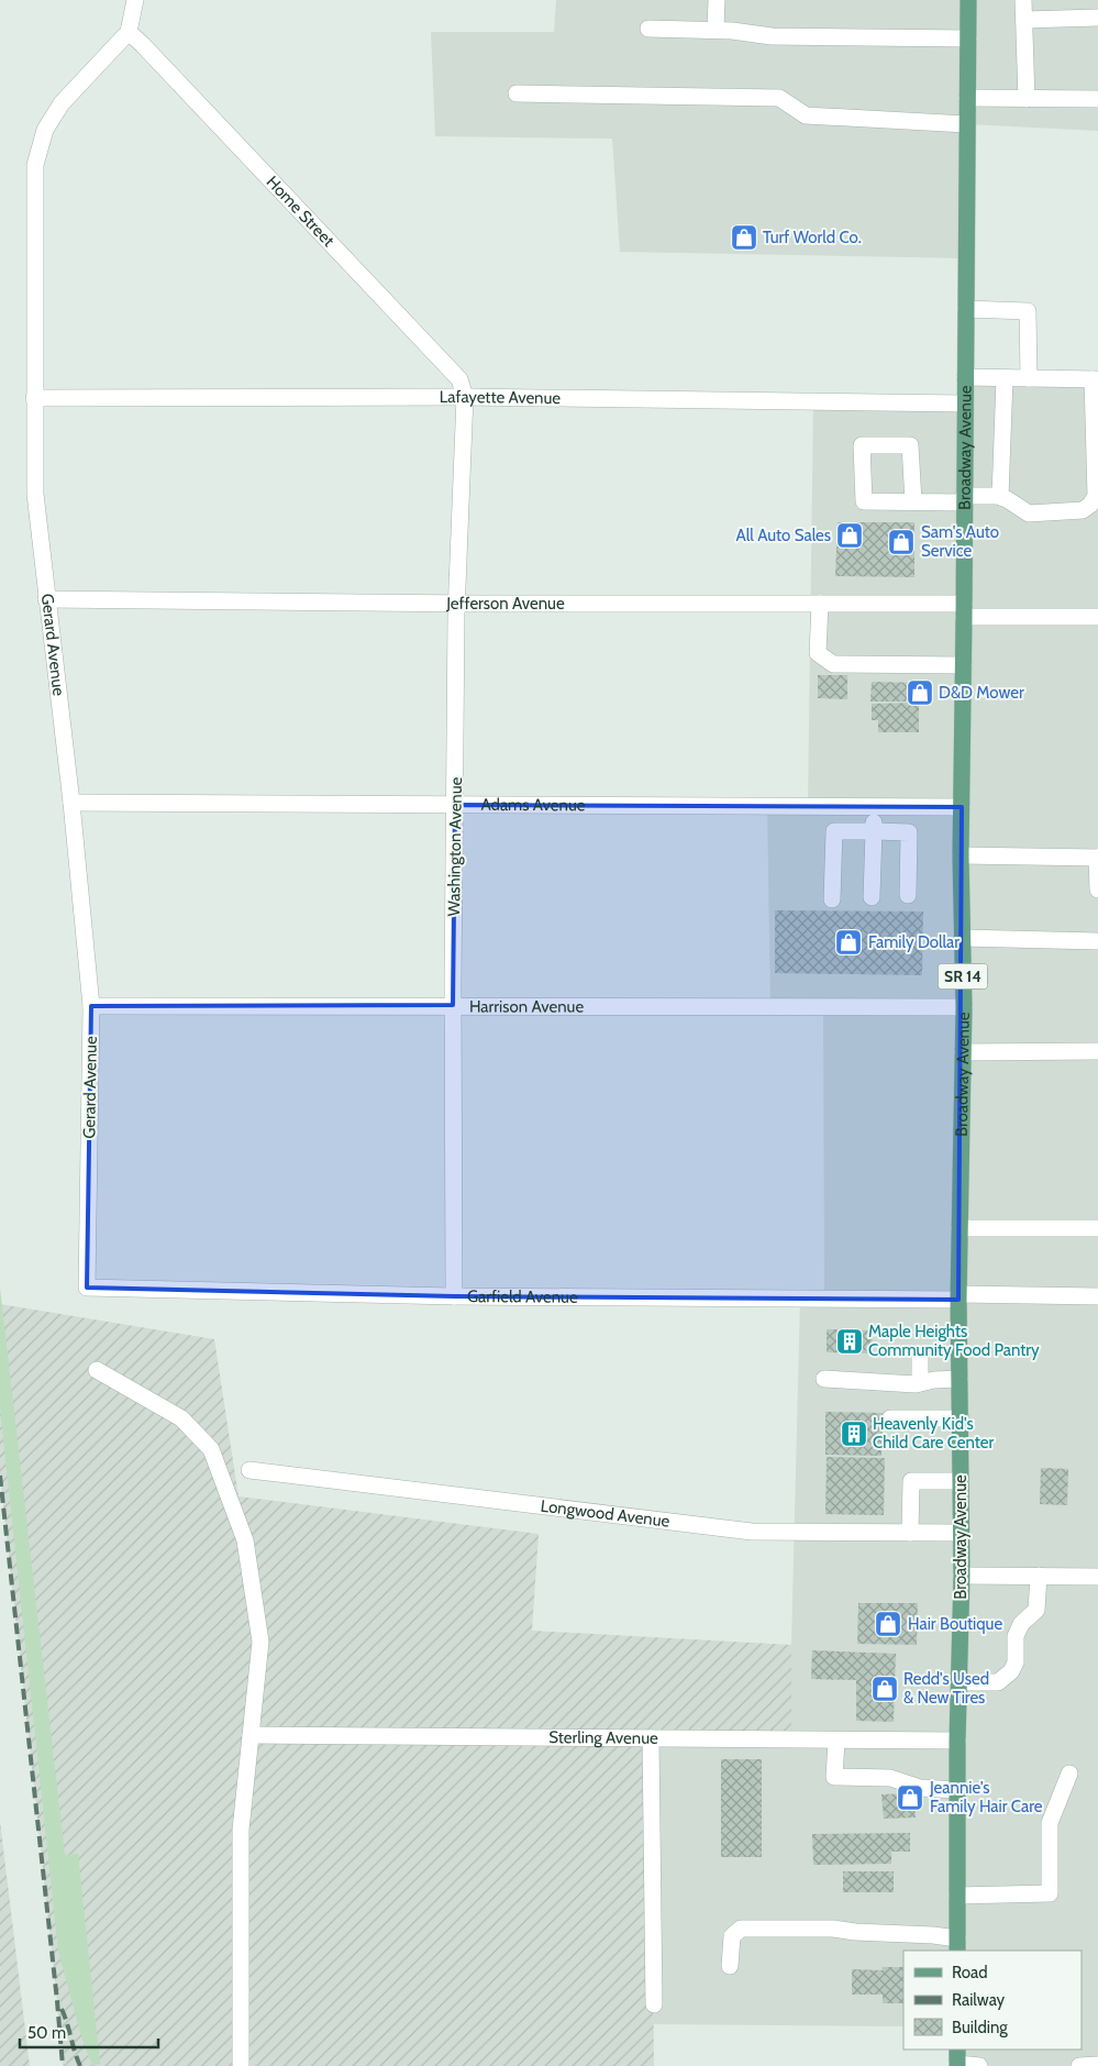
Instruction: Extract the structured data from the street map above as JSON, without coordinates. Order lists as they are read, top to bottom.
{
  "streets": {
    "main road": ["Broadway Avenue", "SR 14"],
    "street": [
      "Home Street",
      "Lafayette Avenue",
      "Jefferson Avenue",
      "Gerard Avenue",
      "Adams Avenue",
      "Washington Avenue",
      "Harrison Avenue",
      "Garfield Avenue",
      "Longwood Avenue",
      "Sterling Avenue"
    ]
  },
  "crossings": [
    ["Home Street", "Lafayette Avenue"],
    ["Home Street", "Gerard Avenue"],
    ["Home Street", "Washington Avenue"],
    ["Lafayette Avenue", "Broadway Avenue"],
    ["Lafayette Avenue", "Gerard Avenue"],
    ["Lafayette Avenue", "Washington Avenue"],
    ["Broadway Avenue", "Jefferson Avenue"],
    ["Broadway Avenue", "Adams Avenue"],
    ["Broadway Avenue", "Harrison Avenue"],
    ["Broadway Avenue", "Garfield Avenue"],
    ["Broadway Avenue", "Longwood Avenue"],
    ["Broadway Avenue", "Sterling Avenue"],
    ["Jefferson Avenue", "Gerard Avenue"],
    ["Jefferson Avenue", "Washington Avenue"],
    ["Gerard Avenue", "Adams Avenue"],
    ["Gerard Avenue", "Harrison Avenue"],
    ["Gerard Avenue", "Garfield Avenue"],
    ["Adams Avenue", "Washington Avenue"],
    ["Washington Avenue", "Harrison Avenue"],
    ["Washington Avenue", "Garfield Avenue"]
  ],
  "places": {
    "shop": [
      "Turf World Co.",
      "All Auto Sales",
      "Sam's Auto Service",
      "D&D Mower",
      "Family Dollar",
      "Hair Boutique",
      "Redd's Used & New Tires",
      "Jeannie's Family Hair Care"
    ],
    "building": ["Maple Heights Community Food Pantry", "Heavenly Kid's Child Care Center"]
  },
  "legend": ["Road", "Railway", "Building"],
  "scale_bar": "50 m"
}
